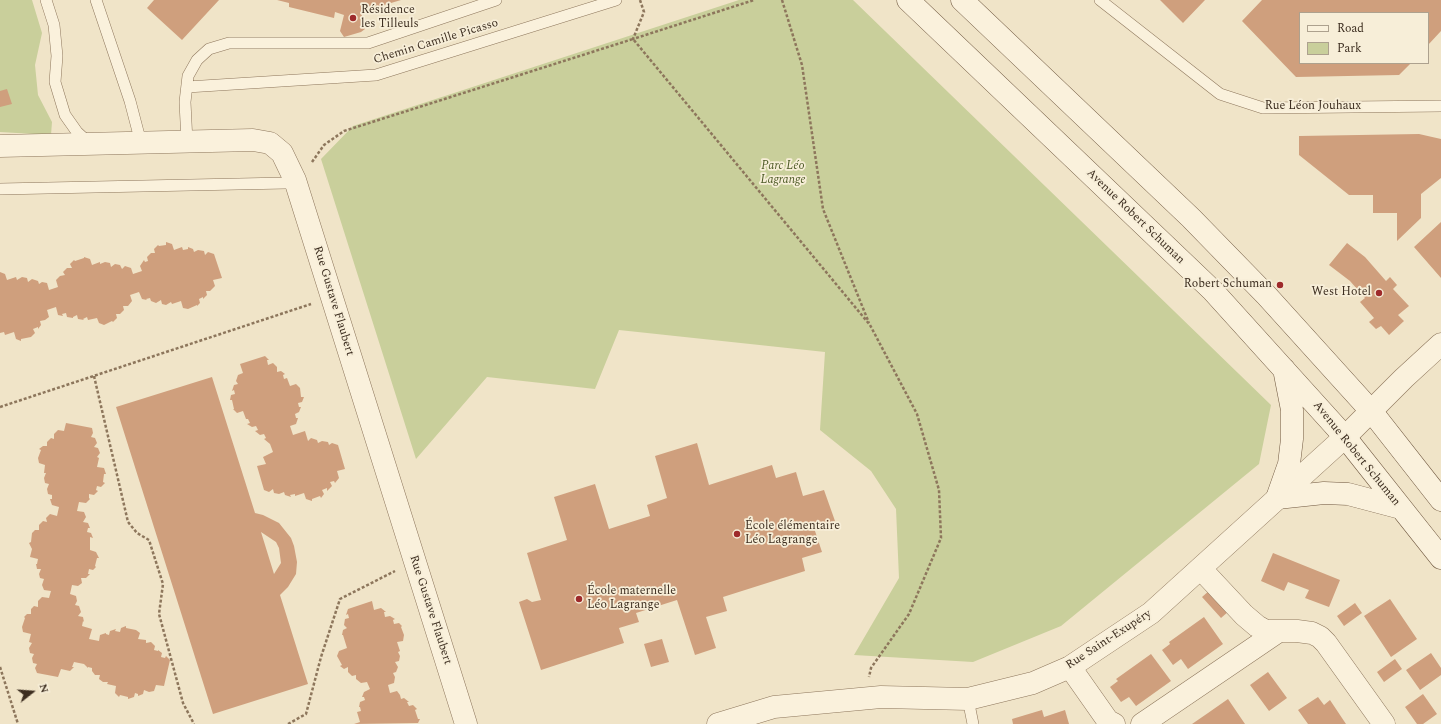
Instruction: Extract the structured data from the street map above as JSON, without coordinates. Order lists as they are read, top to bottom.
{
  "streets": {
    "street": ["Avenue Robert Schuman", "Rue Gustave Flaubert", "Rue Saint-Exupéry"],
    "lane": ["Chemin Camille Picasso", "Rue Léon Jouhaux"]
  },
  "crossings": [
    ["Avenue Robert Schuman", "Rue Saint-Exupéry"]
  ],
  "parks": ["Parc Léo Lagrange"],
  "places": [
    "Résidence les Tilleuls",
    "Robert Schuman",
    "West Hotel",
    "École élémentaire Léo Lagrange",
    "École maternelle Léo Lagrange"
  ],
  "legend": ["Road", "Park"],
  "north": "right"
}
